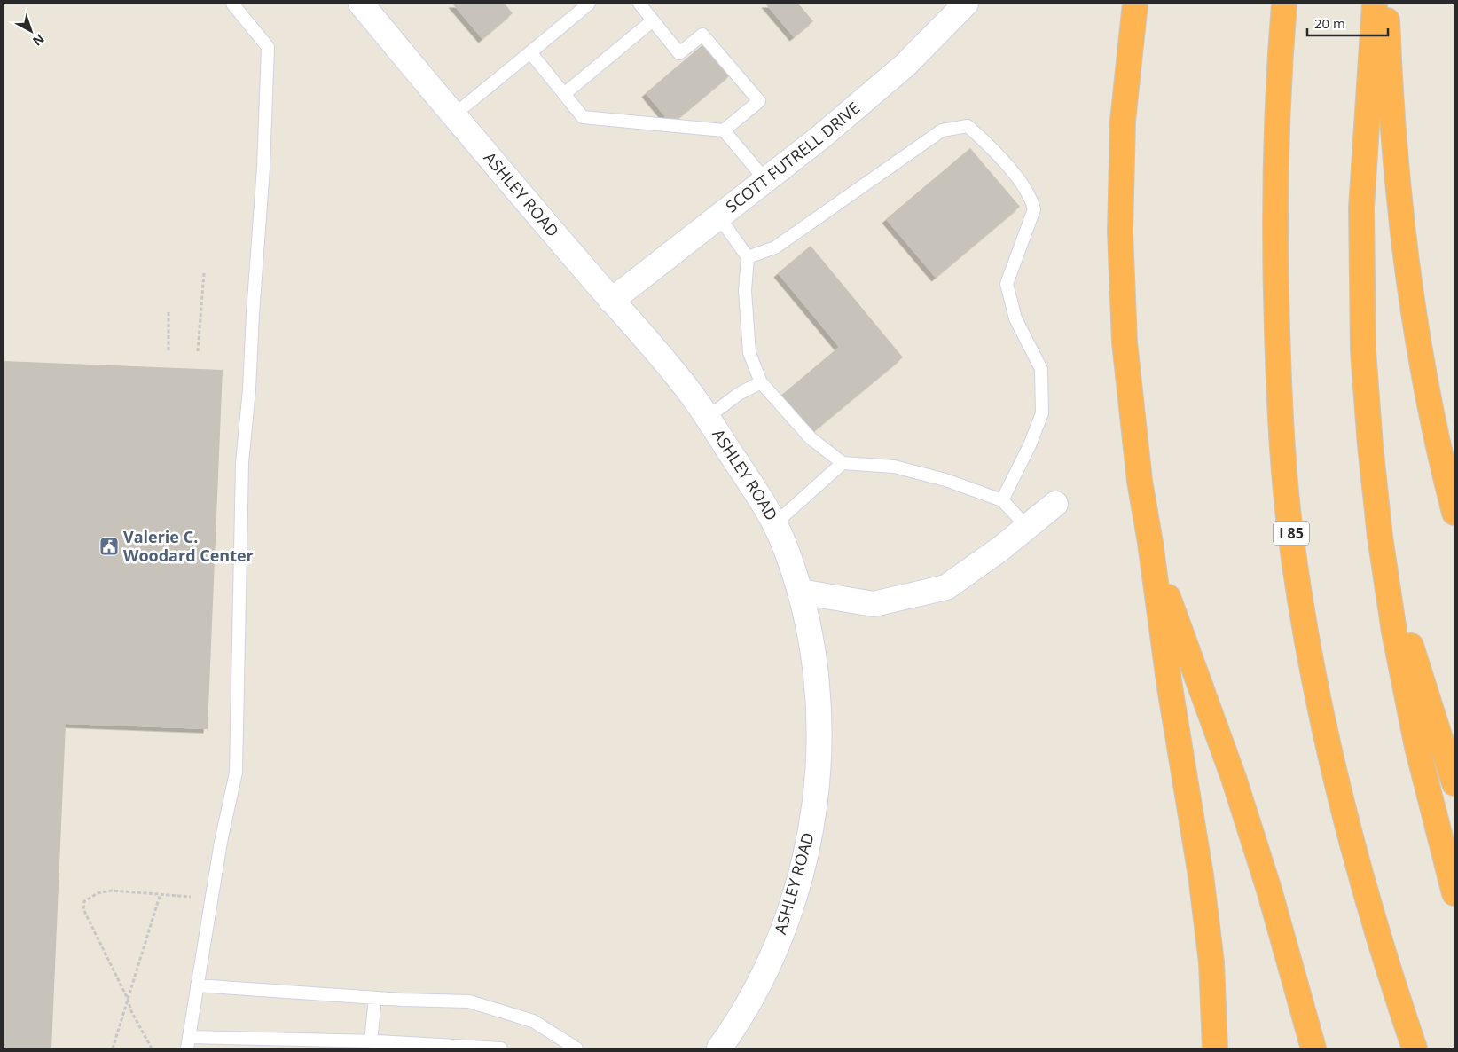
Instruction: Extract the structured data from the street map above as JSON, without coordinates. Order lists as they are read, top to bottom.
{
  "streets": {
    "highway": ["I 85"],
    "street": ["SCOTT FUTRELL DRIVE", "ASHLEY ROAD"]
  },
  "crossings": [
    ["SCOTT FUTRELL DRIVE", "ASHLEY ROAD"]
  ],
  "places": {
    "public building": ["Valerie C. Woodard Center"]
  },
  "scale_bar": "20 m",
  "north": "bottom right"
}
